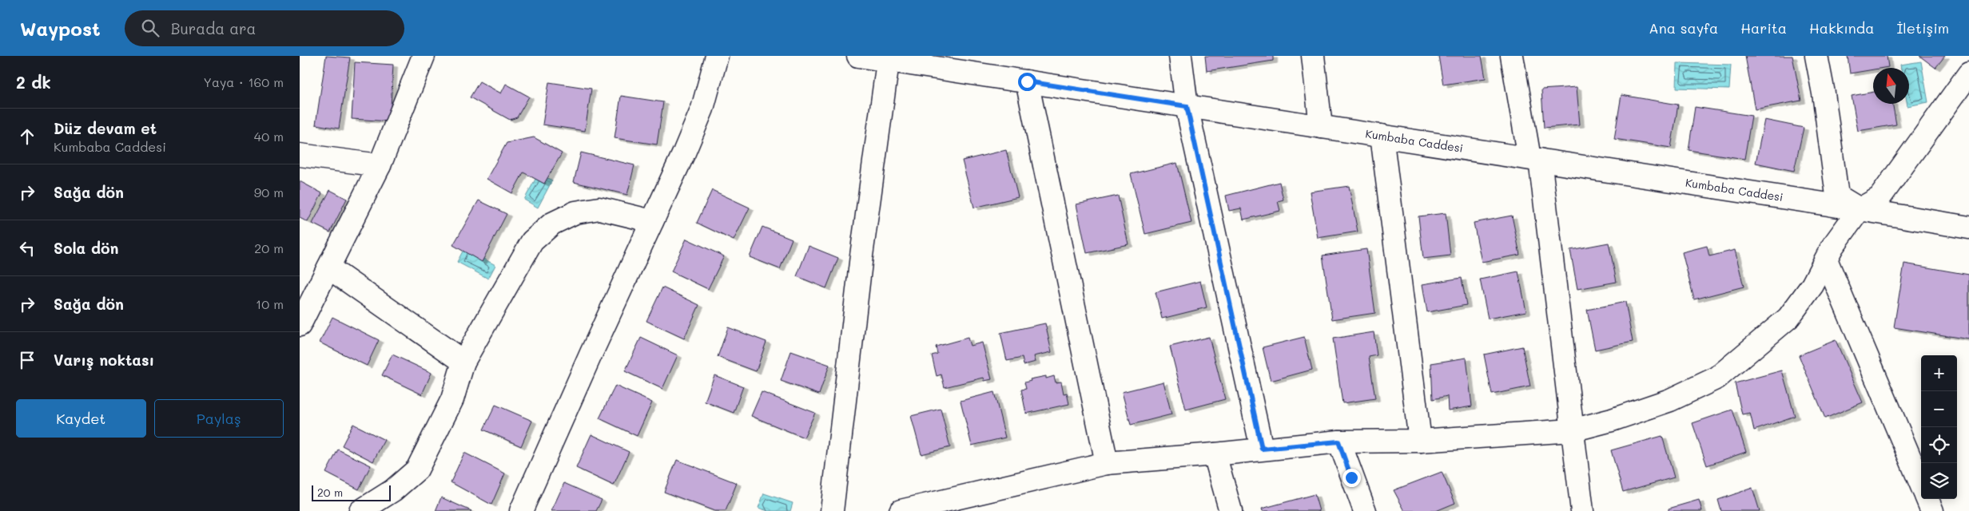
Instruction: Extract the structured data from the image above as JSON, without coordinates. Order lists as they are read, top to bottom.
{
  "streets": {
    "street": ["Kumbaba Caddesi"]
  },
  "scale_bar": "20 m",
  "north": "top",
  "page": {
    "header": "Waypost",
    "search": "Burada ara",
    "nav": [
      "Ana sayfa",
      "Harita",
      "Hakkında",
      "İletişim"
    ],
    "heading": ["2 dk", "Yaya · 160 m"],
    "list": [
      ["Düz devam et", "Kumbaba Caddesi", "40 m"],
      ["Sağa dön", "90 m"],
      ["Sola dön", "20 m"],
      ["Sağa dön", "10 m"],
      "Varış noktası"
    ],
    "map_buttons": ["+", "−"],
    "buttons": ["Kaydet", "Paylaş"],
    "scale": "20 m"
  }
}
